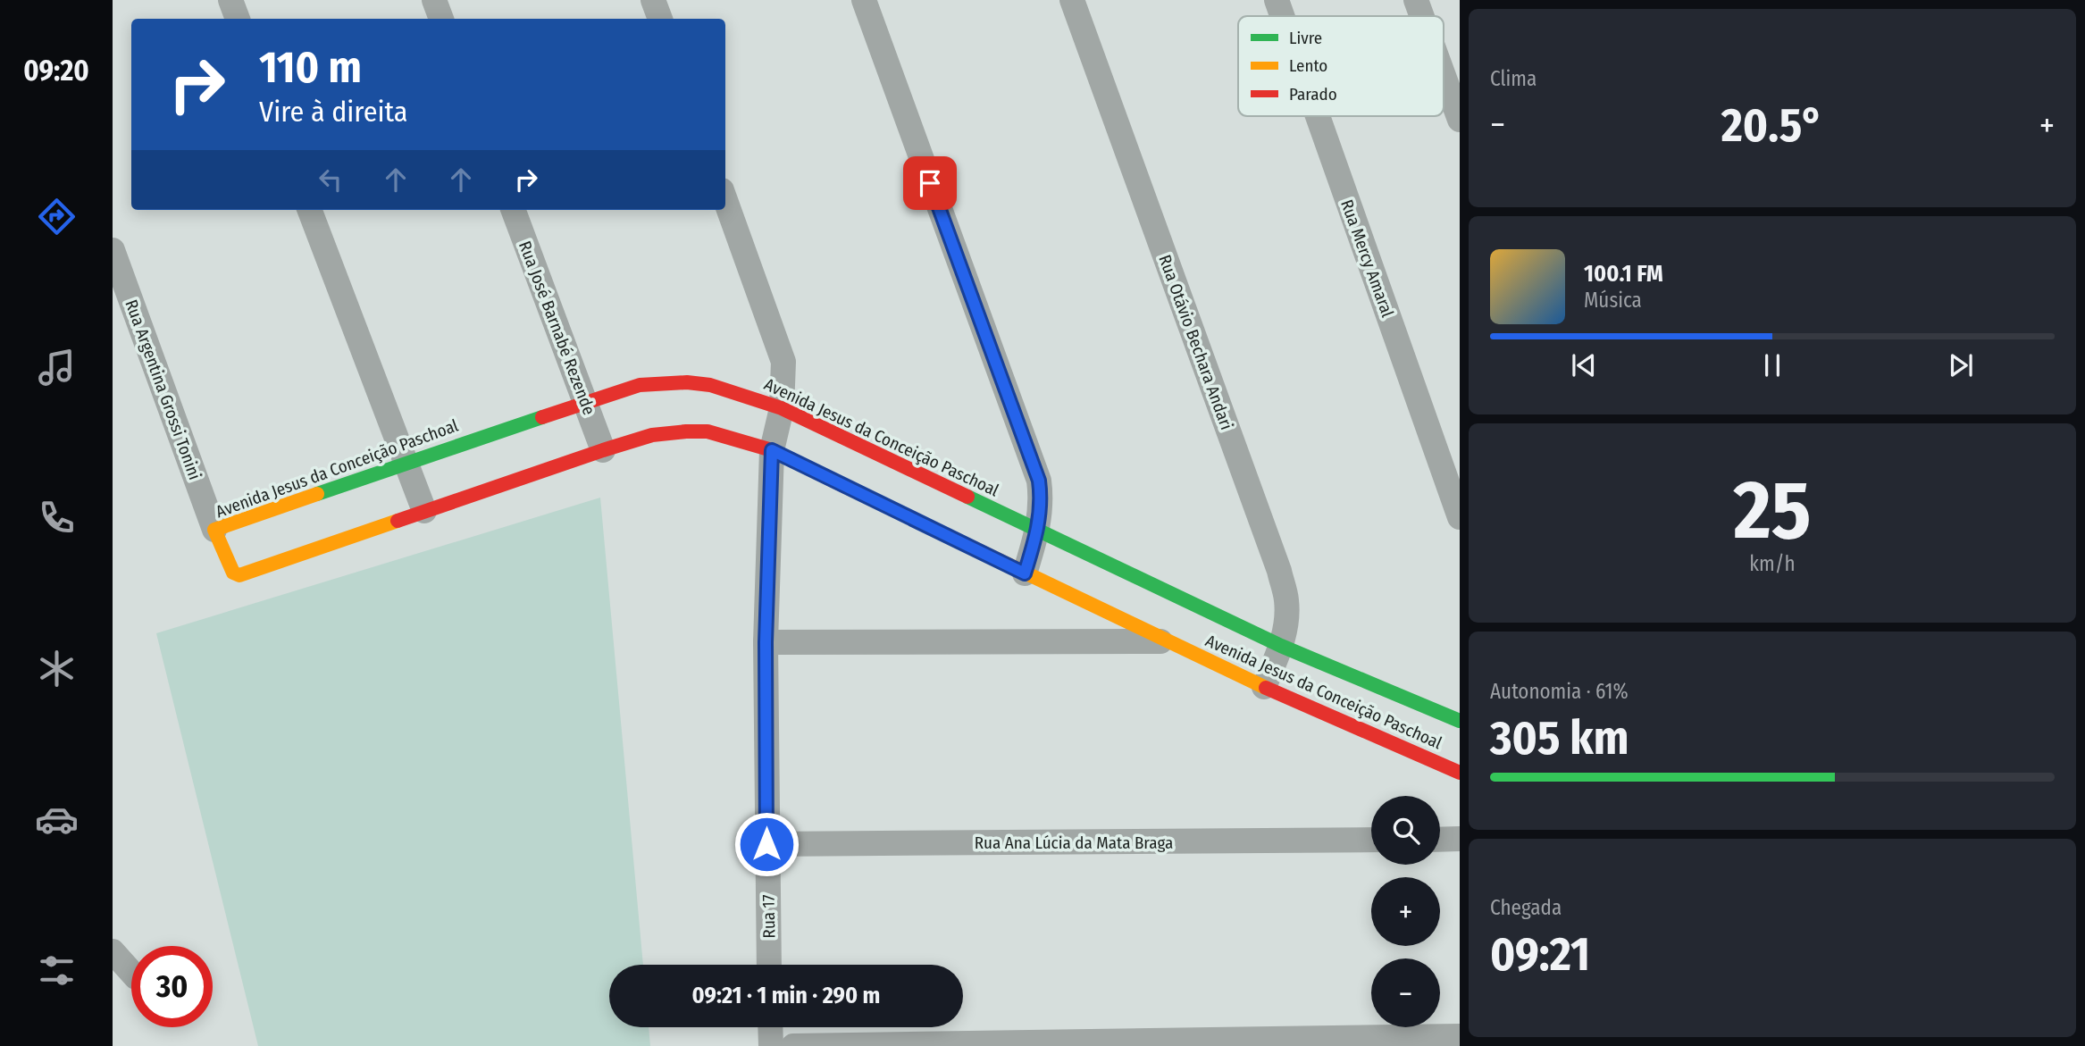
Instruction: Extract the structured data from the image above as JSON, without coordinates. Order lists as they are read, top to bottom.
{
  "streets": {
    "street": [
      "Rua Mercy Amaral",
      "Rua José Barnabé Rezende",
      "Rua Otávio Bechara Andari",
      "Rua Argentina Grossi Tonini",
      "Avenida Jesus da Conceição Paschoal",
      "Rua Ana Lúcia da Mata Braga",
      "Rua 17"
    ]
  },
  "crossings": [
    ["Rua José Barnabé Rezende", "Avenida Jesus da Conceição Paschoal"],
    ["Rua Otávio Bechara Andari", "Avenida Jesus da Conceição Paschoal"],
    ["Rua Argentina Grossi Tonini", "Avenida Jesus da Conceição Paschoal"],
    ["Avenida Jesus da Conceição Paschoal", "Rua 17"],
    ["Rua Ana Lúcia da Mata Braga", "Rua 17"]
  ],
  "legend": ["Livre", "Lento", "Parado"],
  "page": {
    "tabs": "09:20",
    "tile": [
      "Clima",
      ["25", "km/h"],
      ["Autonomia · 61%", "305 km"],
      ["Chegada", "09:21"]
    ],
    "turn": ["110 m", "Vire à direita"],
    "heat": ["−", "20.5°", "+"],
    "song": ["100.1 FM", "Música"],
    "map_buttons": ["+", "−"],
    "limit": "30",
    "trip": "09:21 · 1 min · 290 m"
  }
}
